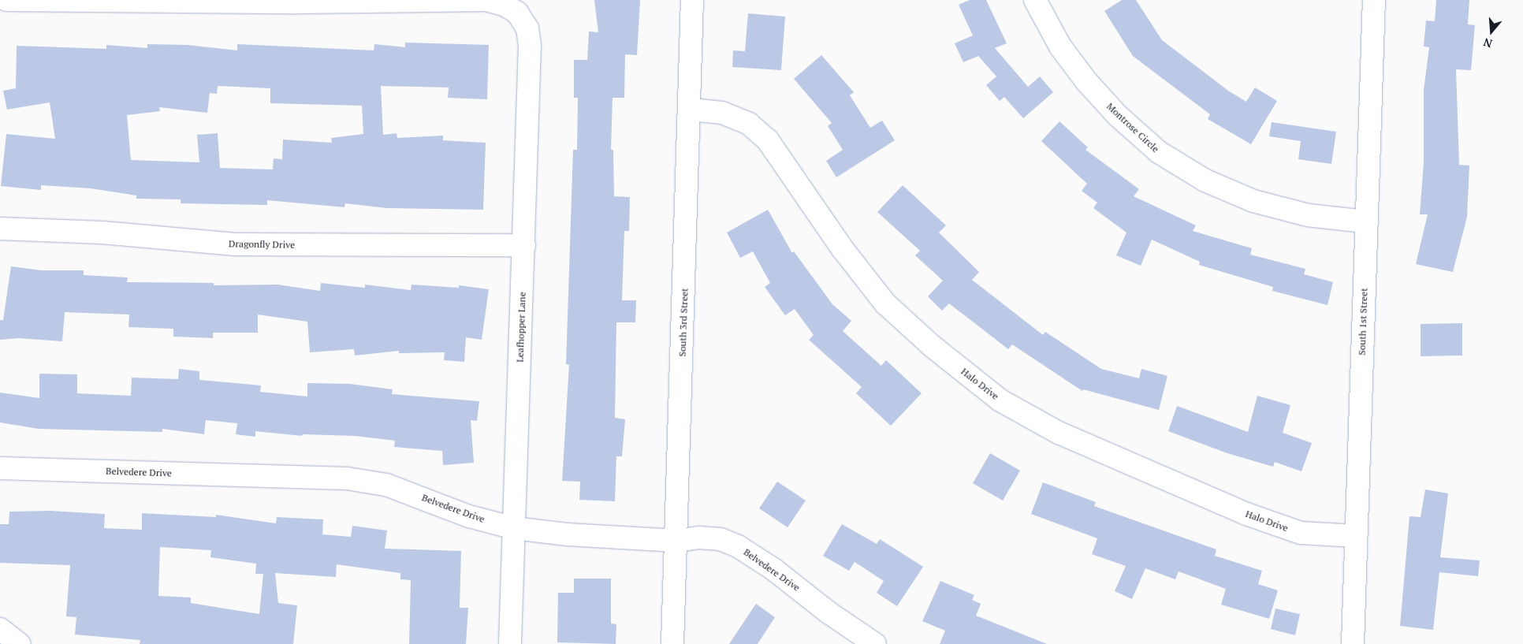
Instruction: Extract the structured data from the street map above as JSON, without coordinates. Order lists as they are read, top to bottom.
{
  "streets": {
    "street": [
      "Montrose Circle",
      "Dragonfly Drive",
      "South 1st Street",
      "South 3rd Street",
      "Leafhopper Lane",
      "Halo Drive",
      "Belvedere Drive"
    ]
  },
  "crossings": [
    ["Montrose Circle", "South 1st Street"],
    ["Dragonfly Drive", "Leafhopper Lane"],
    ["South 1st Street", "Halo Drive"],
    ["South 3rd Street", "Halo Drive"],
    ["South 3rd Street", "Belvedere Drive"],
    ["Leafhopper Lane", "Belvedere Drive"]
  ],
  "north": "bottom"
}
